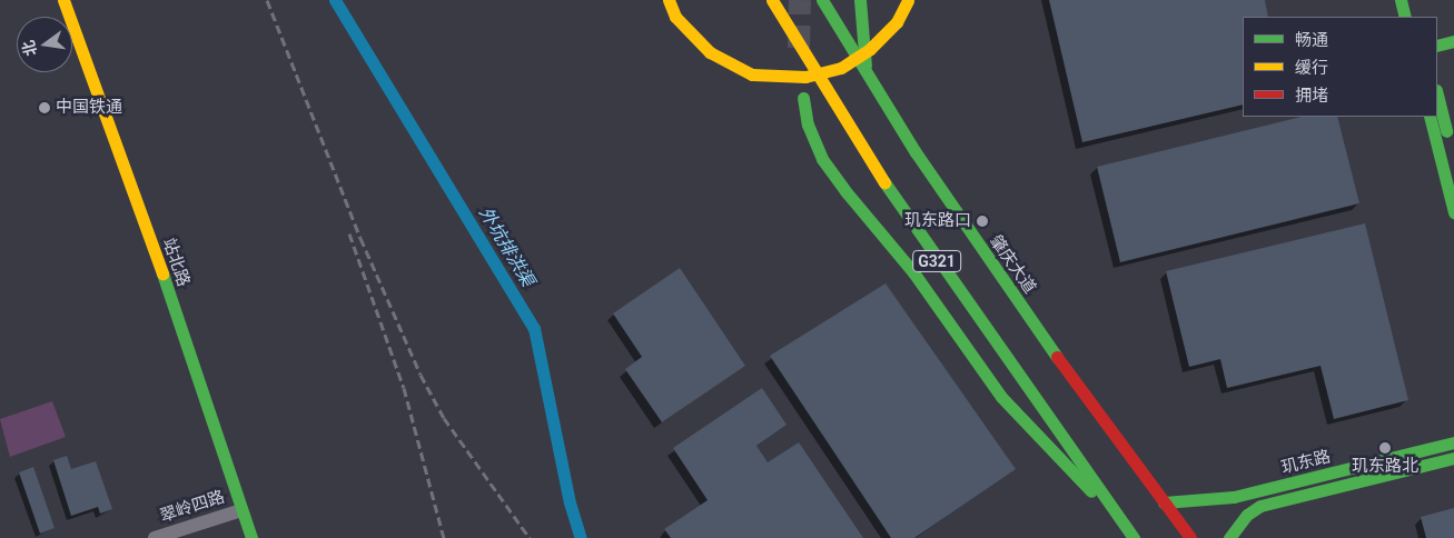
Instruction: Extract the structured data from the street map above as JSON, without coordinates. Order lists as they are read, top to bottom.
{
  "streets": {
    "main road": [
      "G321",
      "站北路",
      "肇庆大道",
      "玑东路"
    ],
    "street": ["翠岭四路"]
  },
  "crossings": [
    ["站北路", "翠岭四路"],
    ["肇庆大道", "玑东路"]
  ],
  "water": ["外坑排洪渠"],
  "places": ["中国铁通", "玑东路口", "玑东路北"],
  "legend": ["畅通", "缓行", "拥堵"],
  "north": "left"
}
